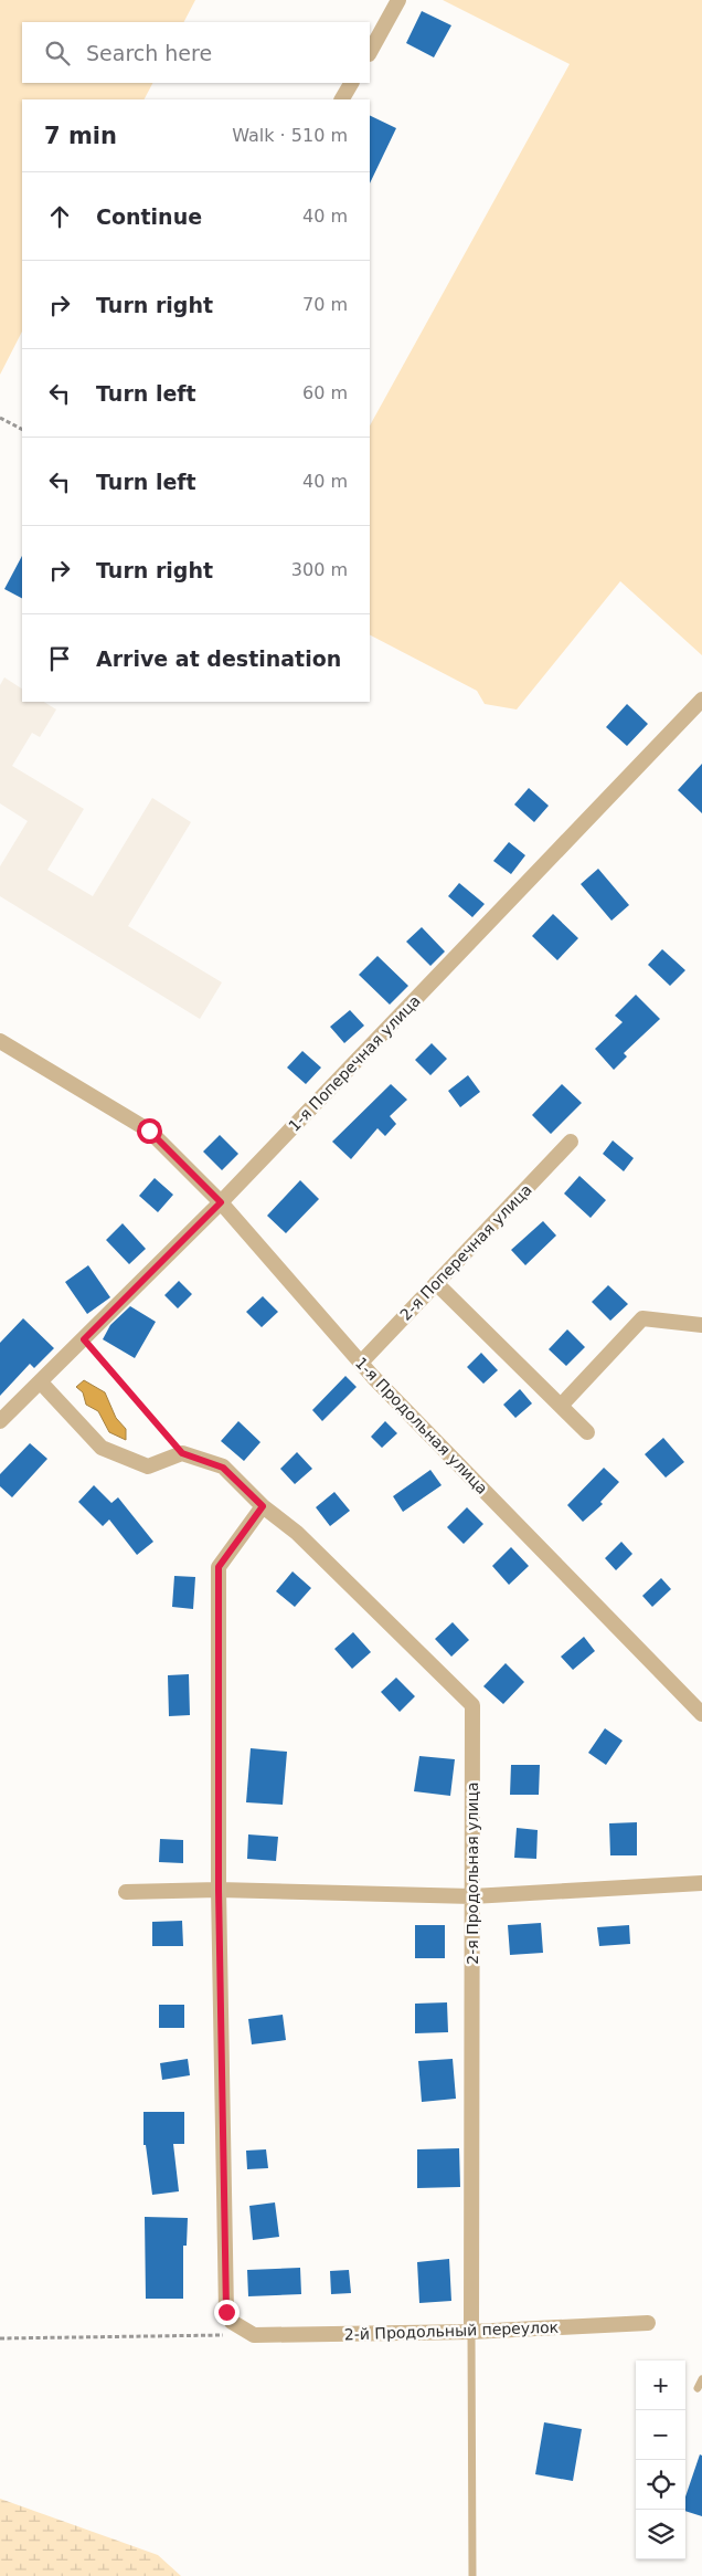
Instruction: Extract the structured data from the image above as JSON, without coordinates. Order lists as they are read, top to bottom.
{
  "streets": {
    "street": [
      "1-я Поперечная улица",
      "2-я Поперечная улица",
      "1-я Продольная улица",
      "2-я Продольная улица",
      "2-й Продольный переулок"
    ]
  },
  "crossings": [
    ["1-я Поперечная улица", "1-я Продольная улица"],
    ["2-я Поперечная улица", "1-я Продольная улица"],
    ["2-я Продольная улица", "2-й Продольный переулок"]
  ],
  "page": {
    "search": "Search here",
    "heading": ["7 min", "Walk · 510 m"],
    "list": [
      ["Continue", "40 m"],
      ["Turn right", "70 m"],
      ["Turn left", "60 m"],
      ["Turn left", "40 m"],
      ["Turn right", "300 m"],
      "Arrive at destination"
    ],
    "map_buttons": ["+", "−"]
  }
}
